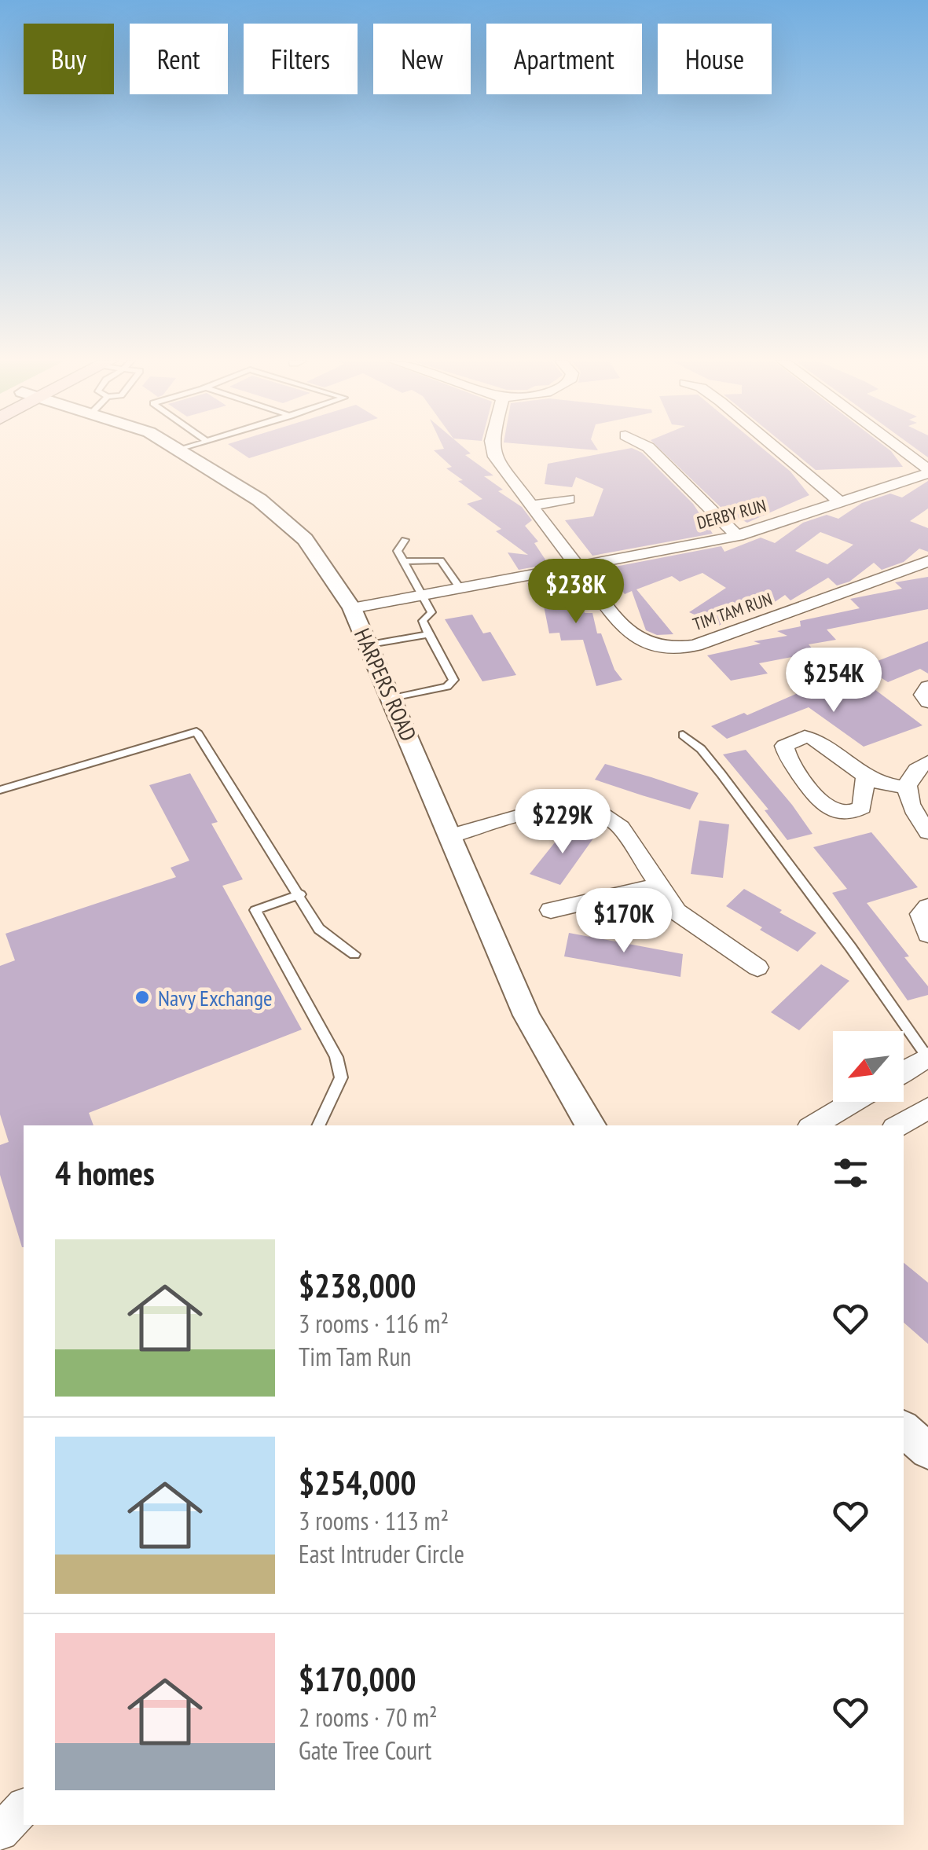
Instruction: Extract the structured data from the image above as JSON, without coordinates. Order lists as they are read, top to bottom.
{
  "streets": {
    "street": ["DERBY RUN", "TIM TAM RUN", "HARPERS ROAD"]
  },
  "crossings": [
    ["DERBY RUN", "TIM TAM RUN"],
    ["DERBY RUN", "HARPERS ROAD"]
  ],
  "places": ["Navy Exchange"],
  "north": "bottom left",
  "page": {
    "chip": [
      "Buy",
      "Rent",
      "Filters",
      "New",
      "Apartment",
      "House"
    ],
    "price": [
      "$238K",
      "$254K",
      "$229K",
      "$170K"
    ],
    "heading": "4 homes",
    "list": [
      {
        "name": "$238,000",
        "note": "3 rooms · 116 m² · Tim Tam Run"
      },
      {
        "name": "$254,000",
        "note": "3 rooms · 113 m² · East Intruder Circle"
      },
      {
        "name": "$170,000",
        "note": "2 rooms · 70 m² · Gate Tree Court"
      }
    ]
  }
}
